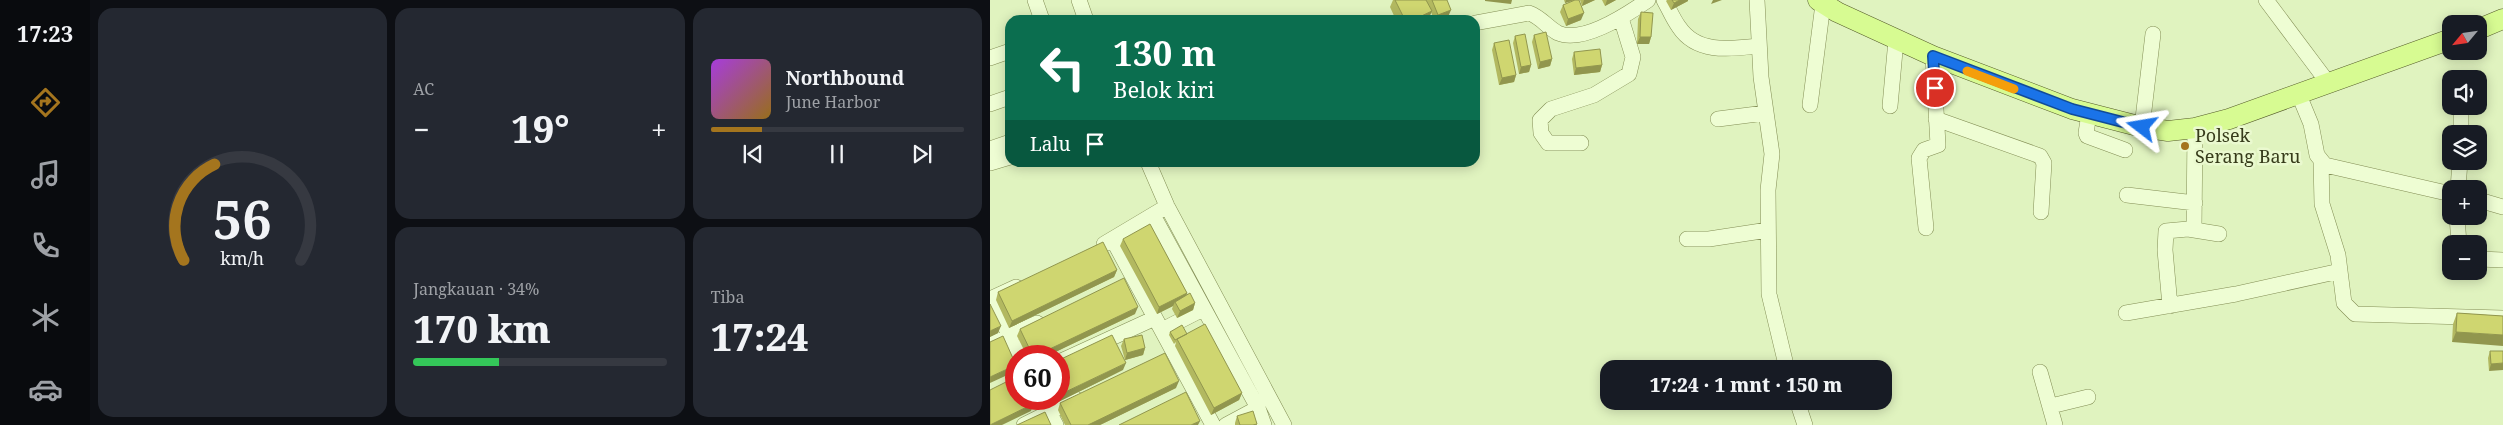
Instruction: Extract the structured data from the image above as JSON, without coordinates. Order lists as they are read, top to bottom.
{
  "places": ["Polsek Serang Baru"],
  "north": "bottom left",
  "page": {
    "tabs": "17:23",
    "tile": [
      "AC",
      ["Jangkauan · 34%", "170 km"],
      ["Tiba", "17:24"]
    ],
    "map_buttons": ["+", "−"],
    "turn": ["130 m", "Belok kiri"],
    "song": ["Northbound", "June Harbor"],
    "heat": ["−", "19°", "+"],
    "then": "Lalu",
    "limit": "60",
    "trip": "17:24 · 1 mnt · 150 m",
    "gauge": ["56", "km/h"]
  }
}
